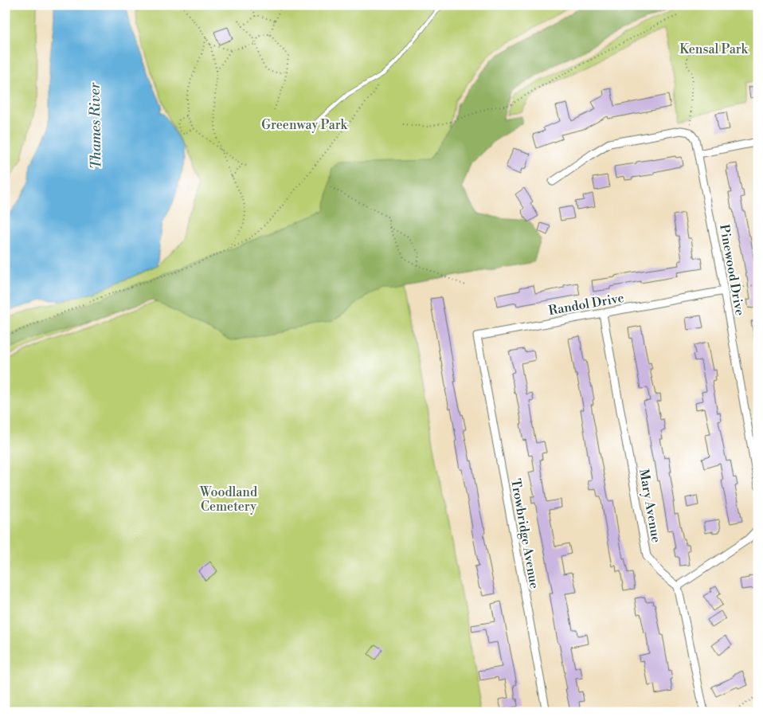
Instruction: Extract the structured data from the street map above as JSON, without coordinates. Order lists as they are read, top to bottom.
{
  "streets": {
    "street": [
      "Pinewood Drive",
      "Randol Drive",
      "Mary Avenue",
      "Trowbridge Avenue"
    ]
  },
  "crossings": [
    ["Pinewood Drive", "Randol Drive"],
    ["Randol Drive", "Mary Avenue"],
    ["Randol Drive", "Trowbridge Avenue"]
  ],
  "water": ["Thames River"],
  "parks": ["Kensal Park", "Greenway Park", "Woodland Cemetery"]
}
